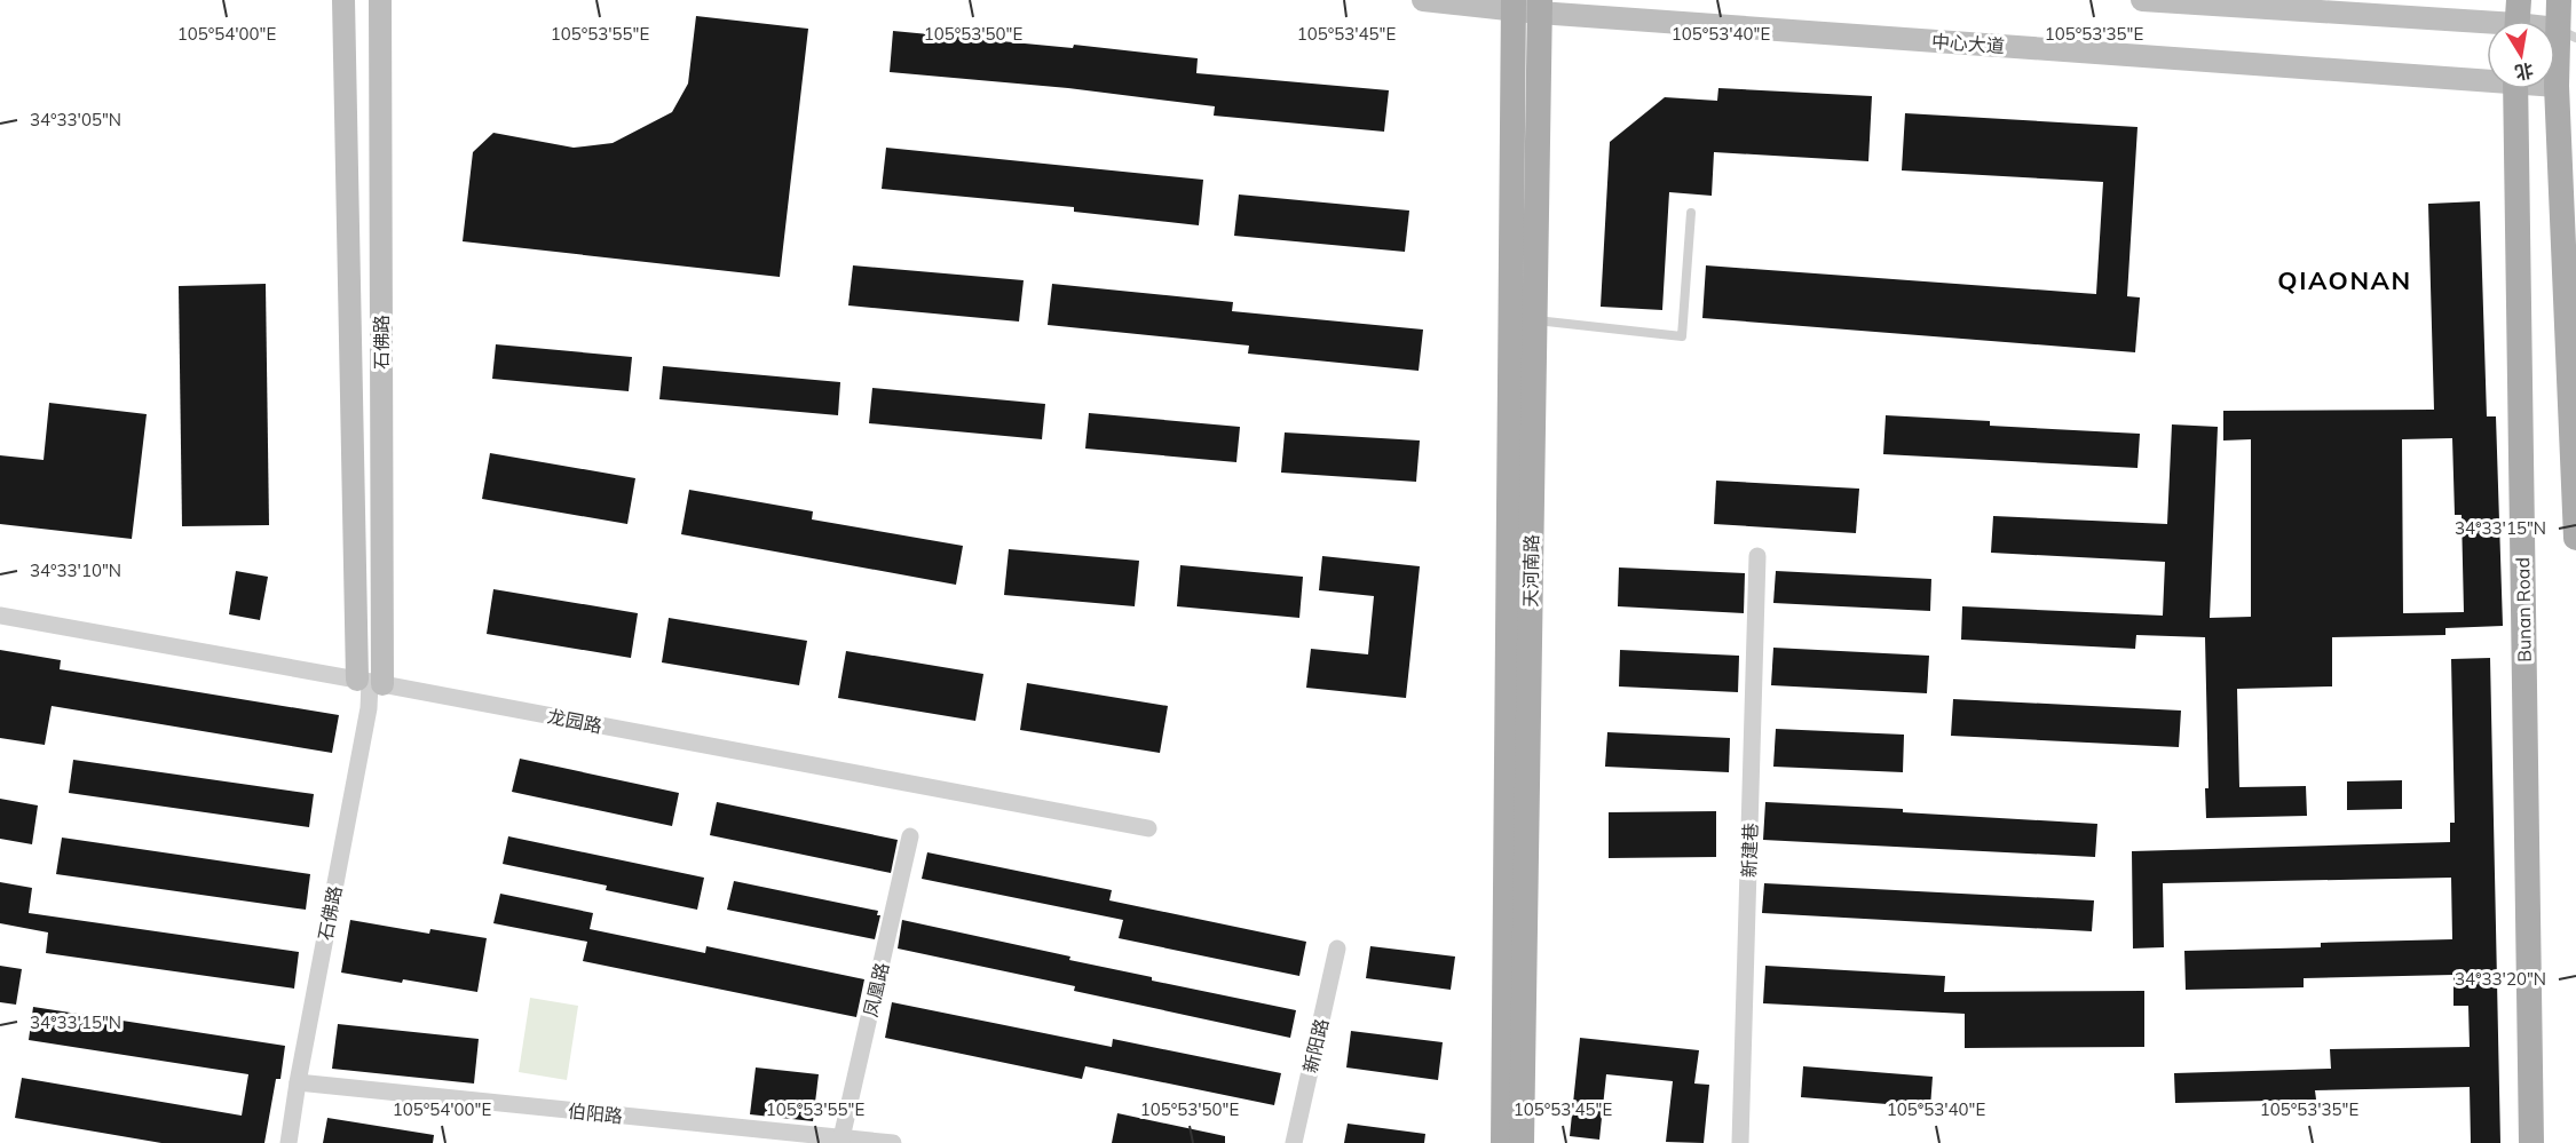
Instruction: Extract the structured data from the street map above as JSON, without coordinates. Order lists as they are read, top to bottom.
{
  "streets": {
    "main road": [
      "中心大道",
      "石佛路",
      "天河南路",
      "Bunan Road"
    ],
    "street": [
      "龙园路",
      "新建巷",
      "凤凰路",
      "新阳路",
      "伯阳路"
    ]
  },
  "crossings": [
    ["中心大道", "天河南路"],
    ["石佛路", "龙园路"],
    ["石佛路", "伯阳路"],
    ["凤凰路", "伯阳路"]
  ],
  "districts": ["QIAONAN"],
  "north": "bottom",
  "coordinates": [
    "105°54'00\"E",
    "105°53'55\"E",
    "105°53'50\"E",
    "105°53'45\"E",
    "105°53'40\"E",
    "105°53'35\"E",
    "34°33'05\"N",
    "34°33'15\"N",
    "34°33'10\"N",
    "34°33'20\"N"
  ]
}
